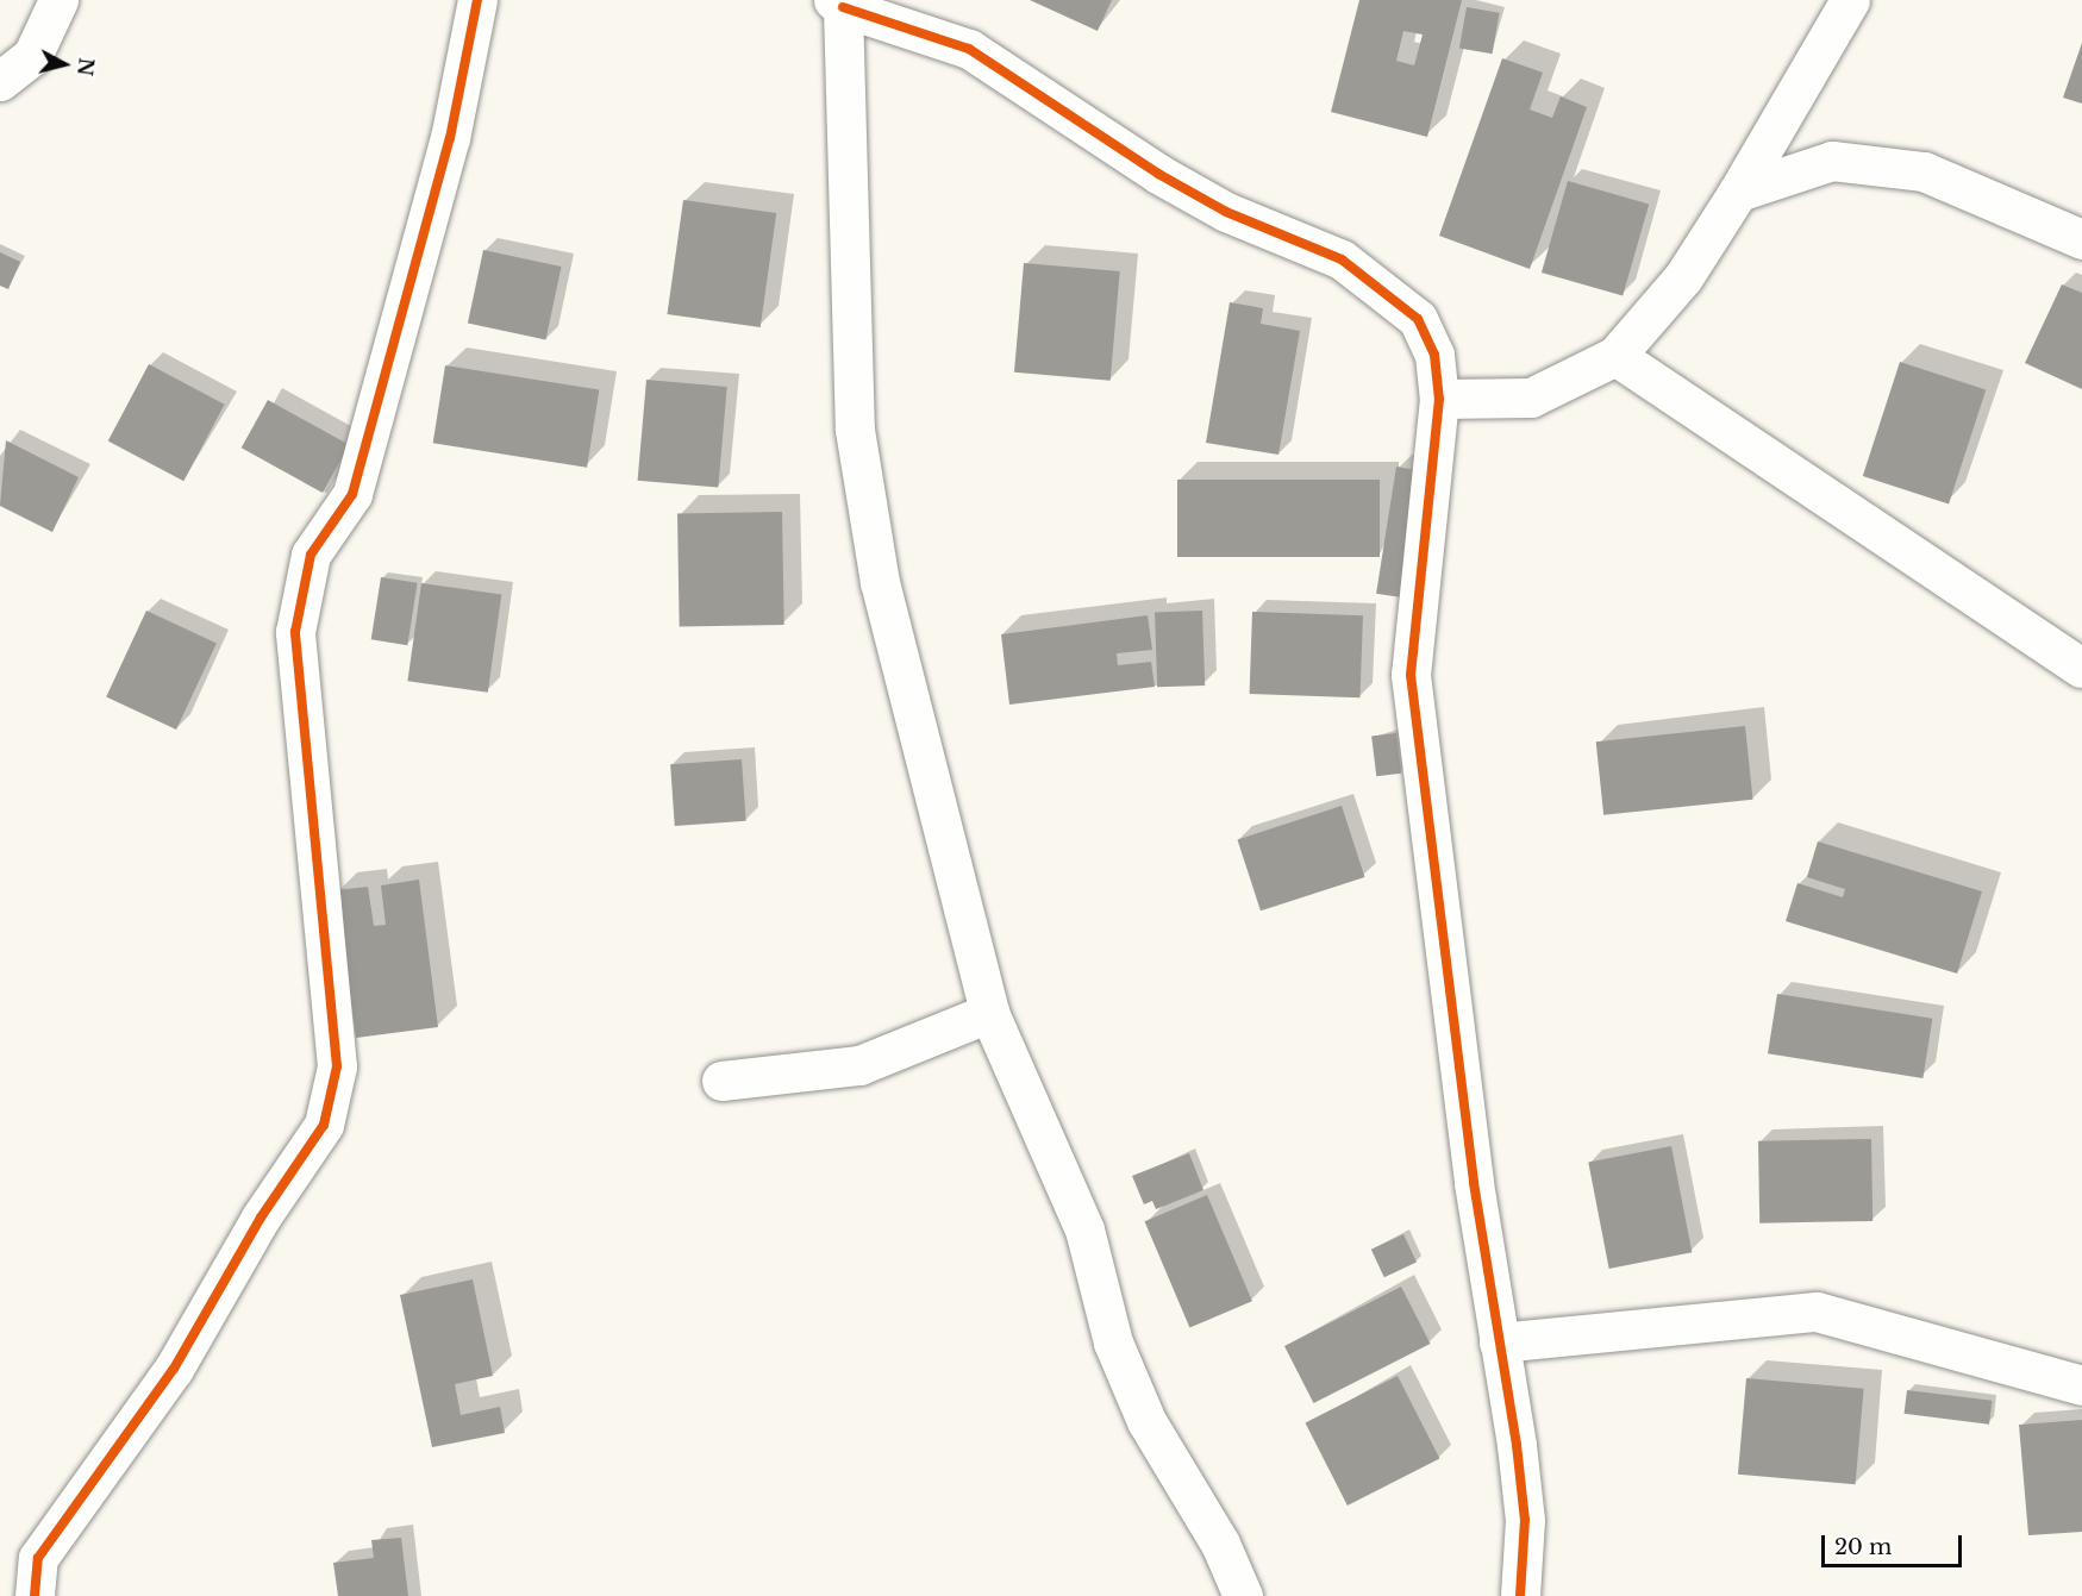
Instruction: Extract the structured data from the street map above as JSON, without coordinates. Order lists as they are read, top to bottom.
{
  "scale_bar": "20 m",
  "north": "right"
}
